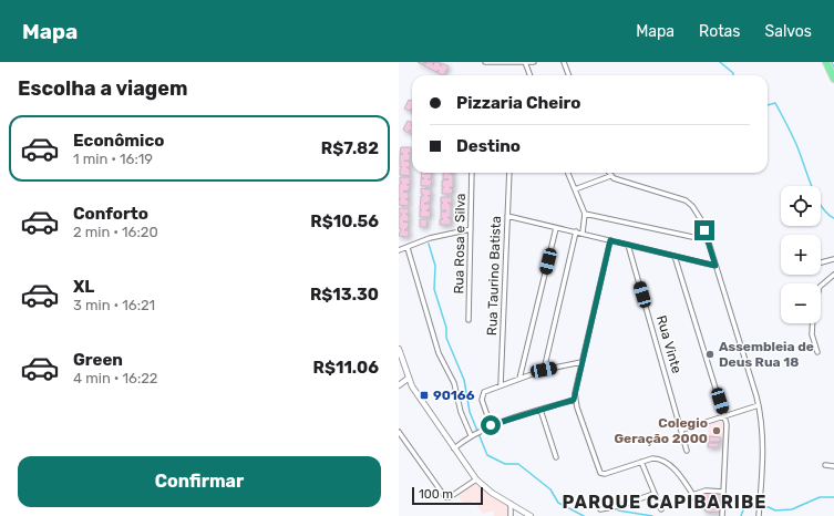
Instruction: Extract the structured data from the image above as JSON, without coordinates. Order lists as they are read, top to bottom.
{
  "streets": {
    "street": ["Rua Rosa e Silva", "Rua Taurino Batista", "Rua Vinte"]
  },
  "districts": ["PARQUE CAPIBARIBE"],
  "places": {
    "other": ["Assembleia de Deus Rua 18", "Colegio Geração 2000"],
    "transit": ["90166"]
  },
  "scale_bar": "100 m",
  "page": {
    "header": "Mapa",
    "nav": ["Mapa", "Rotas", "Salvos"],
    "heading": "Escolha a viagem",
    "banner": ["Pizzaria Cheiro", "Destino"],
    "list": [
      {
        "name": "Econômico",
        "note": "1 min · 16:19",
        "value": "R$7.82"
      },
      {
        "name": "Conforto",
        "note": "2 min · 16:20",
        "value": "R$10.56"
      },
      {
        "name": "XL",
        "note": "3 min · 16:21",
        "value": "R$13.30"
      },
      {
        "name": "Green",
        "note": "4 min · 16:22",
        "value": "R$11.06"
      }
    ],
    "map_buttons": ["+", "−"],
    "buttons": "Confirmar",
    "scale": "100 m"
  }
}
